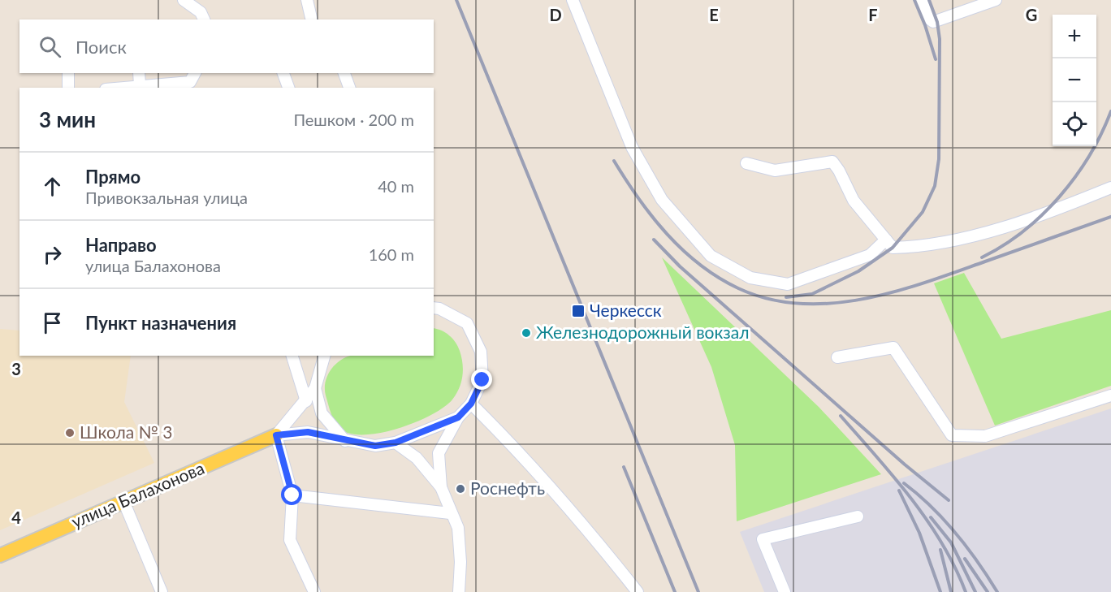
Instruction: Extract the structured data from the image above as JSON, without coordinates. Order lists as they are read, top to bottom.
{
  "streets": {
    "main road": ["улица Балахонова"]
  },
  "places": {
    "transit": ["Черкесск"],
    "other": ["Железнодорожный вокзал", "Школа № 3", "Роснефть"]
  },
  "page": {
    "map_buttons": ["+", "−"],
    "search": "Поиск",
    "heading": ["3 мин", "Пешком · 200 m"],
    "list": [
      ["Прямо", "Привокзальная улица", "40 m"],
      ["Направо", "улица Балахонова", "160 m"],
      "Пункт назначения"
    ]
  },
  "grid": {
    "columns": [
      "D",
      "E",
      "F",
      "G"
    ],
    "rows": ["3", "4"]
  }
}
